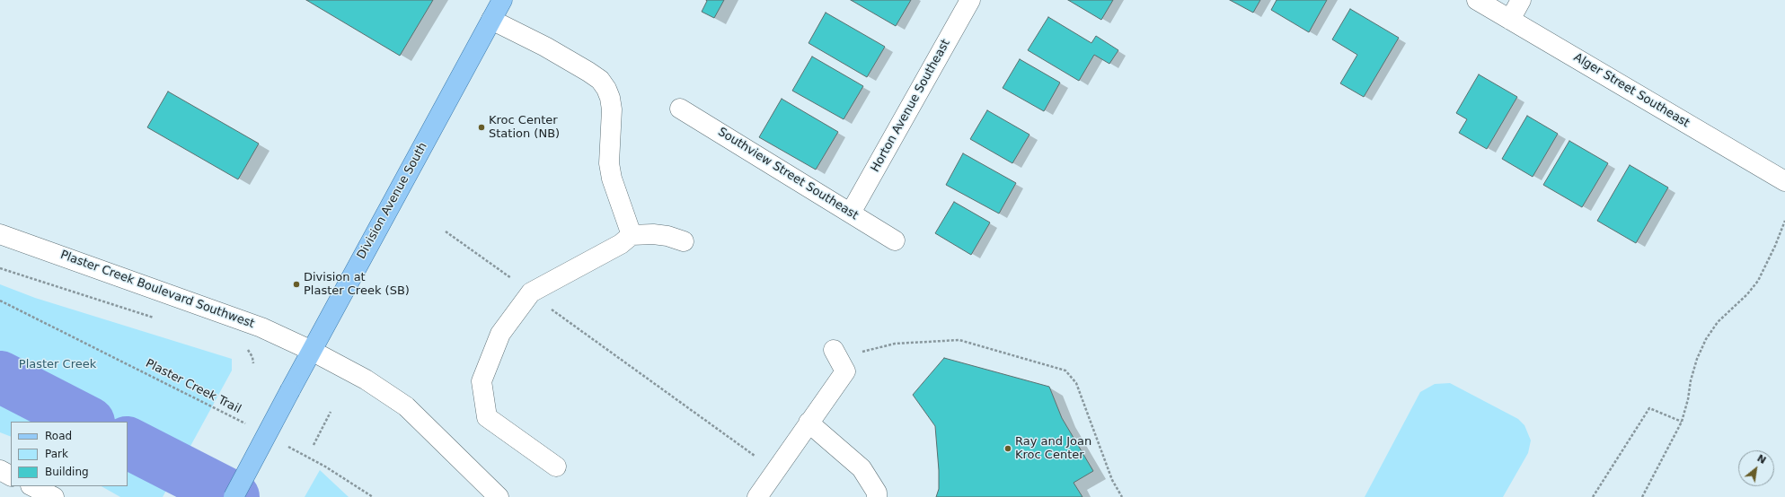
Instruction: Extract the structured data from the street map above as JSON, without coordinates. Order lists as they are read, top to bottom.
{
  "streets": {
    "main road": ["Division Avenue South"],
    "street": [
      "Alger Street Southeast",
      "Horton Avenue Southeast",
      "Southview Street Southeast",
      "Plaster Creek Boulevard Southwest"
    ],
    "path": ["Plaster Creek Trail"]
  },
  "crossings": [
    ["Horton Avenue Southeast", "Southview Street Southeast"],
    ["Division Avenue South", "Plaster Creek Boulevard Southwest"]
  ],
  "parks": ["Plaster Creek"],
  "places": ["Kroc Center Station (NB)", "Division at Plaster Creek (SB)", "Ray and Joan Kroc Center"],
  "legend": ["Road", "Park", "Building"],
  "north": "top right"
}
